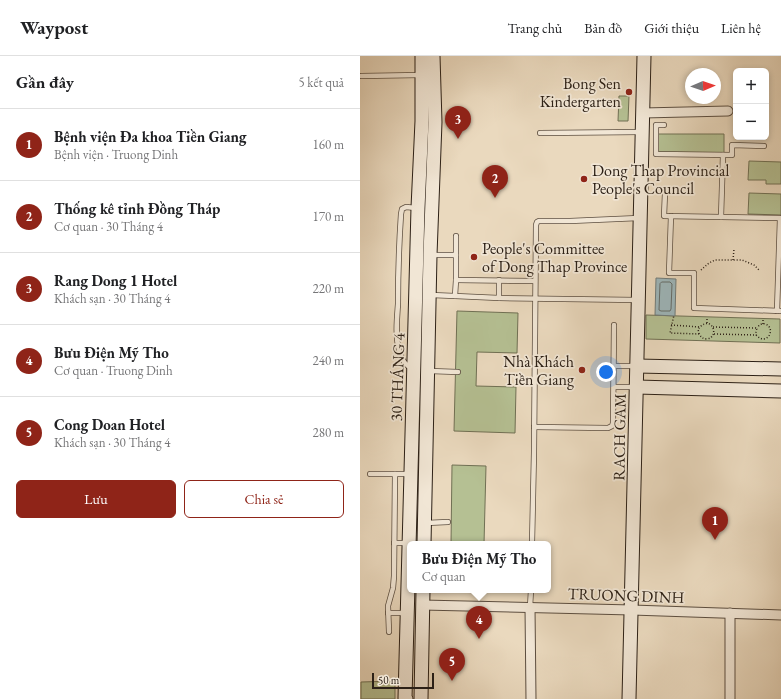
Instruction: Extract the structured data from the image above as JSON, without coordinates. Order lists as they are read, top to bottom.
{
  "streets": {
    "main road": ["30 THÁNG 4", "RACH GAM"],
    "street": ["TRUONG DINH"]
  },
  "crossings": [
    ["RACH GAM", "TRUONG DINH"]
  ],
  "places": [
    "Bong Sen Kindergarten",
    "Dong Thap Provincial People's Council",
    "People's Committee of Dong Thap Province",
    "Nhà Khách Tiền Giang"
  ],
  "scale_bar": "50 m",
  "north": "right",
  "page": {
    "header": "Waypost",
    "nav": [
      "Trang chủ",
      "Bản đồ",
      "Giới thiệu",
      "Liên hệ"
    ],
    "heading": ["Gần đây", "5 kết quả"],
    "map_buttons": ["+", "−"],
    "pins": [
      "3",
      "2",
      "1",
      "4",
      "5"
    ],
    "list": [
      {
        "mark": "1",
        "name": "Bệnh viện Đa khoa Tiền Giang",
        "note": "Bệnh viện · Truong Dinh",
        "value": "160 m"
      },
      {
        "mark": "2",
        "name": "Thống kê tỉnh Đồng Tháp",
        "note": "Cơ quan · 30 Tháng 4",
        "value": "170 m"
      },
      {
        "mark": "3",
        "name": "Rang Dong 1 Hotel",
        "note": "Khách sạn · 30 Tháng 4",
        "value": "220 m"
      },
      {
        "mark": "4",
        "name": "Bưu Điện Mỹ Tho",
        "note": "Cơ quan · Truong Dinh",
        "value": "240 m"
      },
      {
        "mark": "5",
        "name": "Cong Doan Hotel",
        "note": "Khách sạn · 30 Tháng 4",
        "value": "280 m"
      }
    ],
    "buttons": ["Lưu", "Chia sẻ"],
    "popup": ["Bưu Điện Mỹ Tho", "Cơ quan"],
    "scale": "50 m"
  }
}
